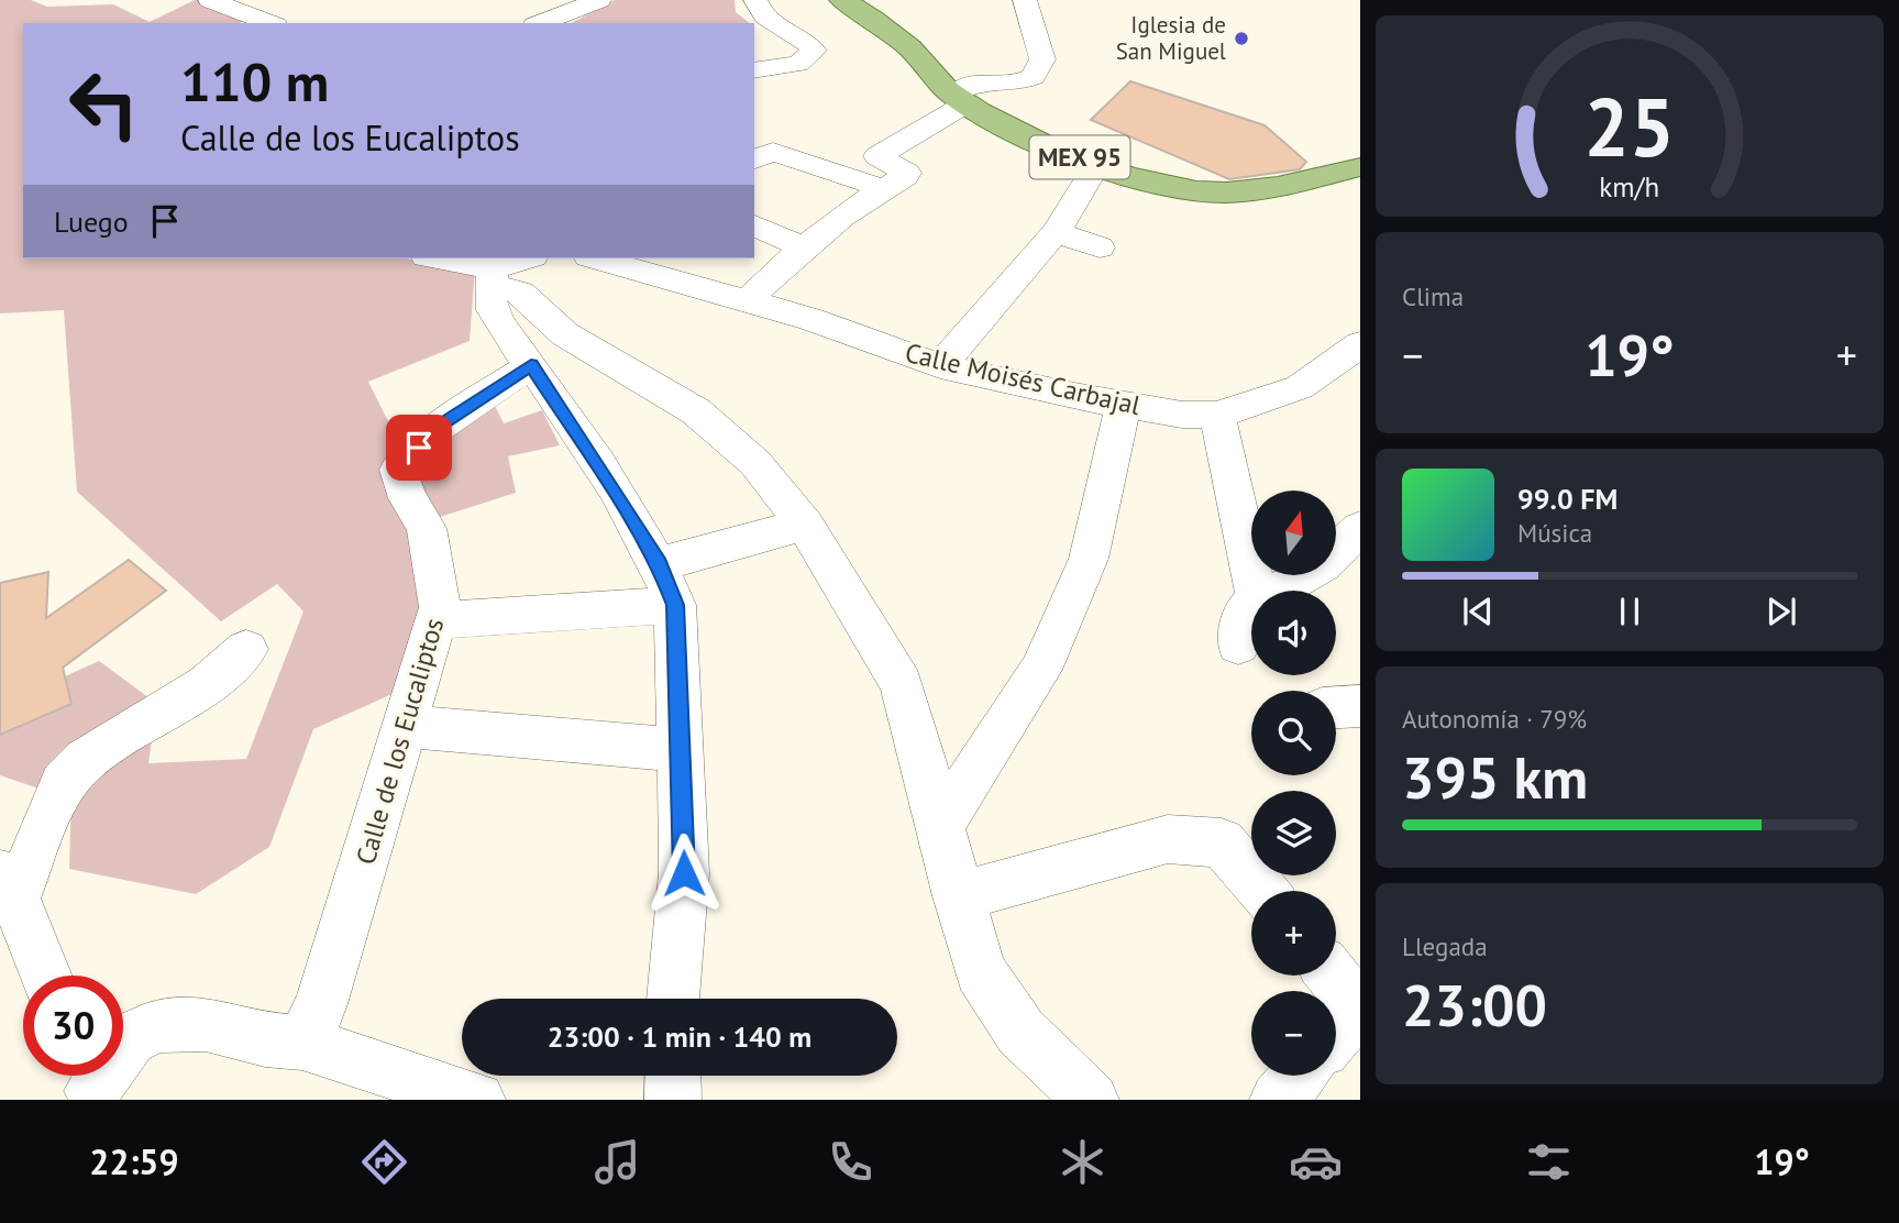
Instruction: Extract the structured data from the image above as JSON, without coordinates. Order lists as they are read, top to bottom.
{
  "streets": {
    "main road": ["MEX 95"],
    "street": ["Calle Moisés Carbajal", "Calle de los Eucaliptos"]
  },
  "places": ["Iglesia de San Miguel"],
  "north": "top",
  "page": {
    "turn": ["110 m", "Calle de los Eucaliptos"],
    "then": "Luego",
    "tile": [
      "Clima",
      ["Autonomía · 79%", "395 km"],
      ["Llegada", "23:00"]
    ],
    "heat": ["−", "19°", "+"],
    "song": ["99.0 FM", "Música"],
    "map_buttons": ["+", "−"],
    "limit": "30",
    "trip": "23:00 · 1 min · 140 m",
    "tabs": ["22:59", "19°"],
    "gauge": ["25", "km/h"]
  }
}
